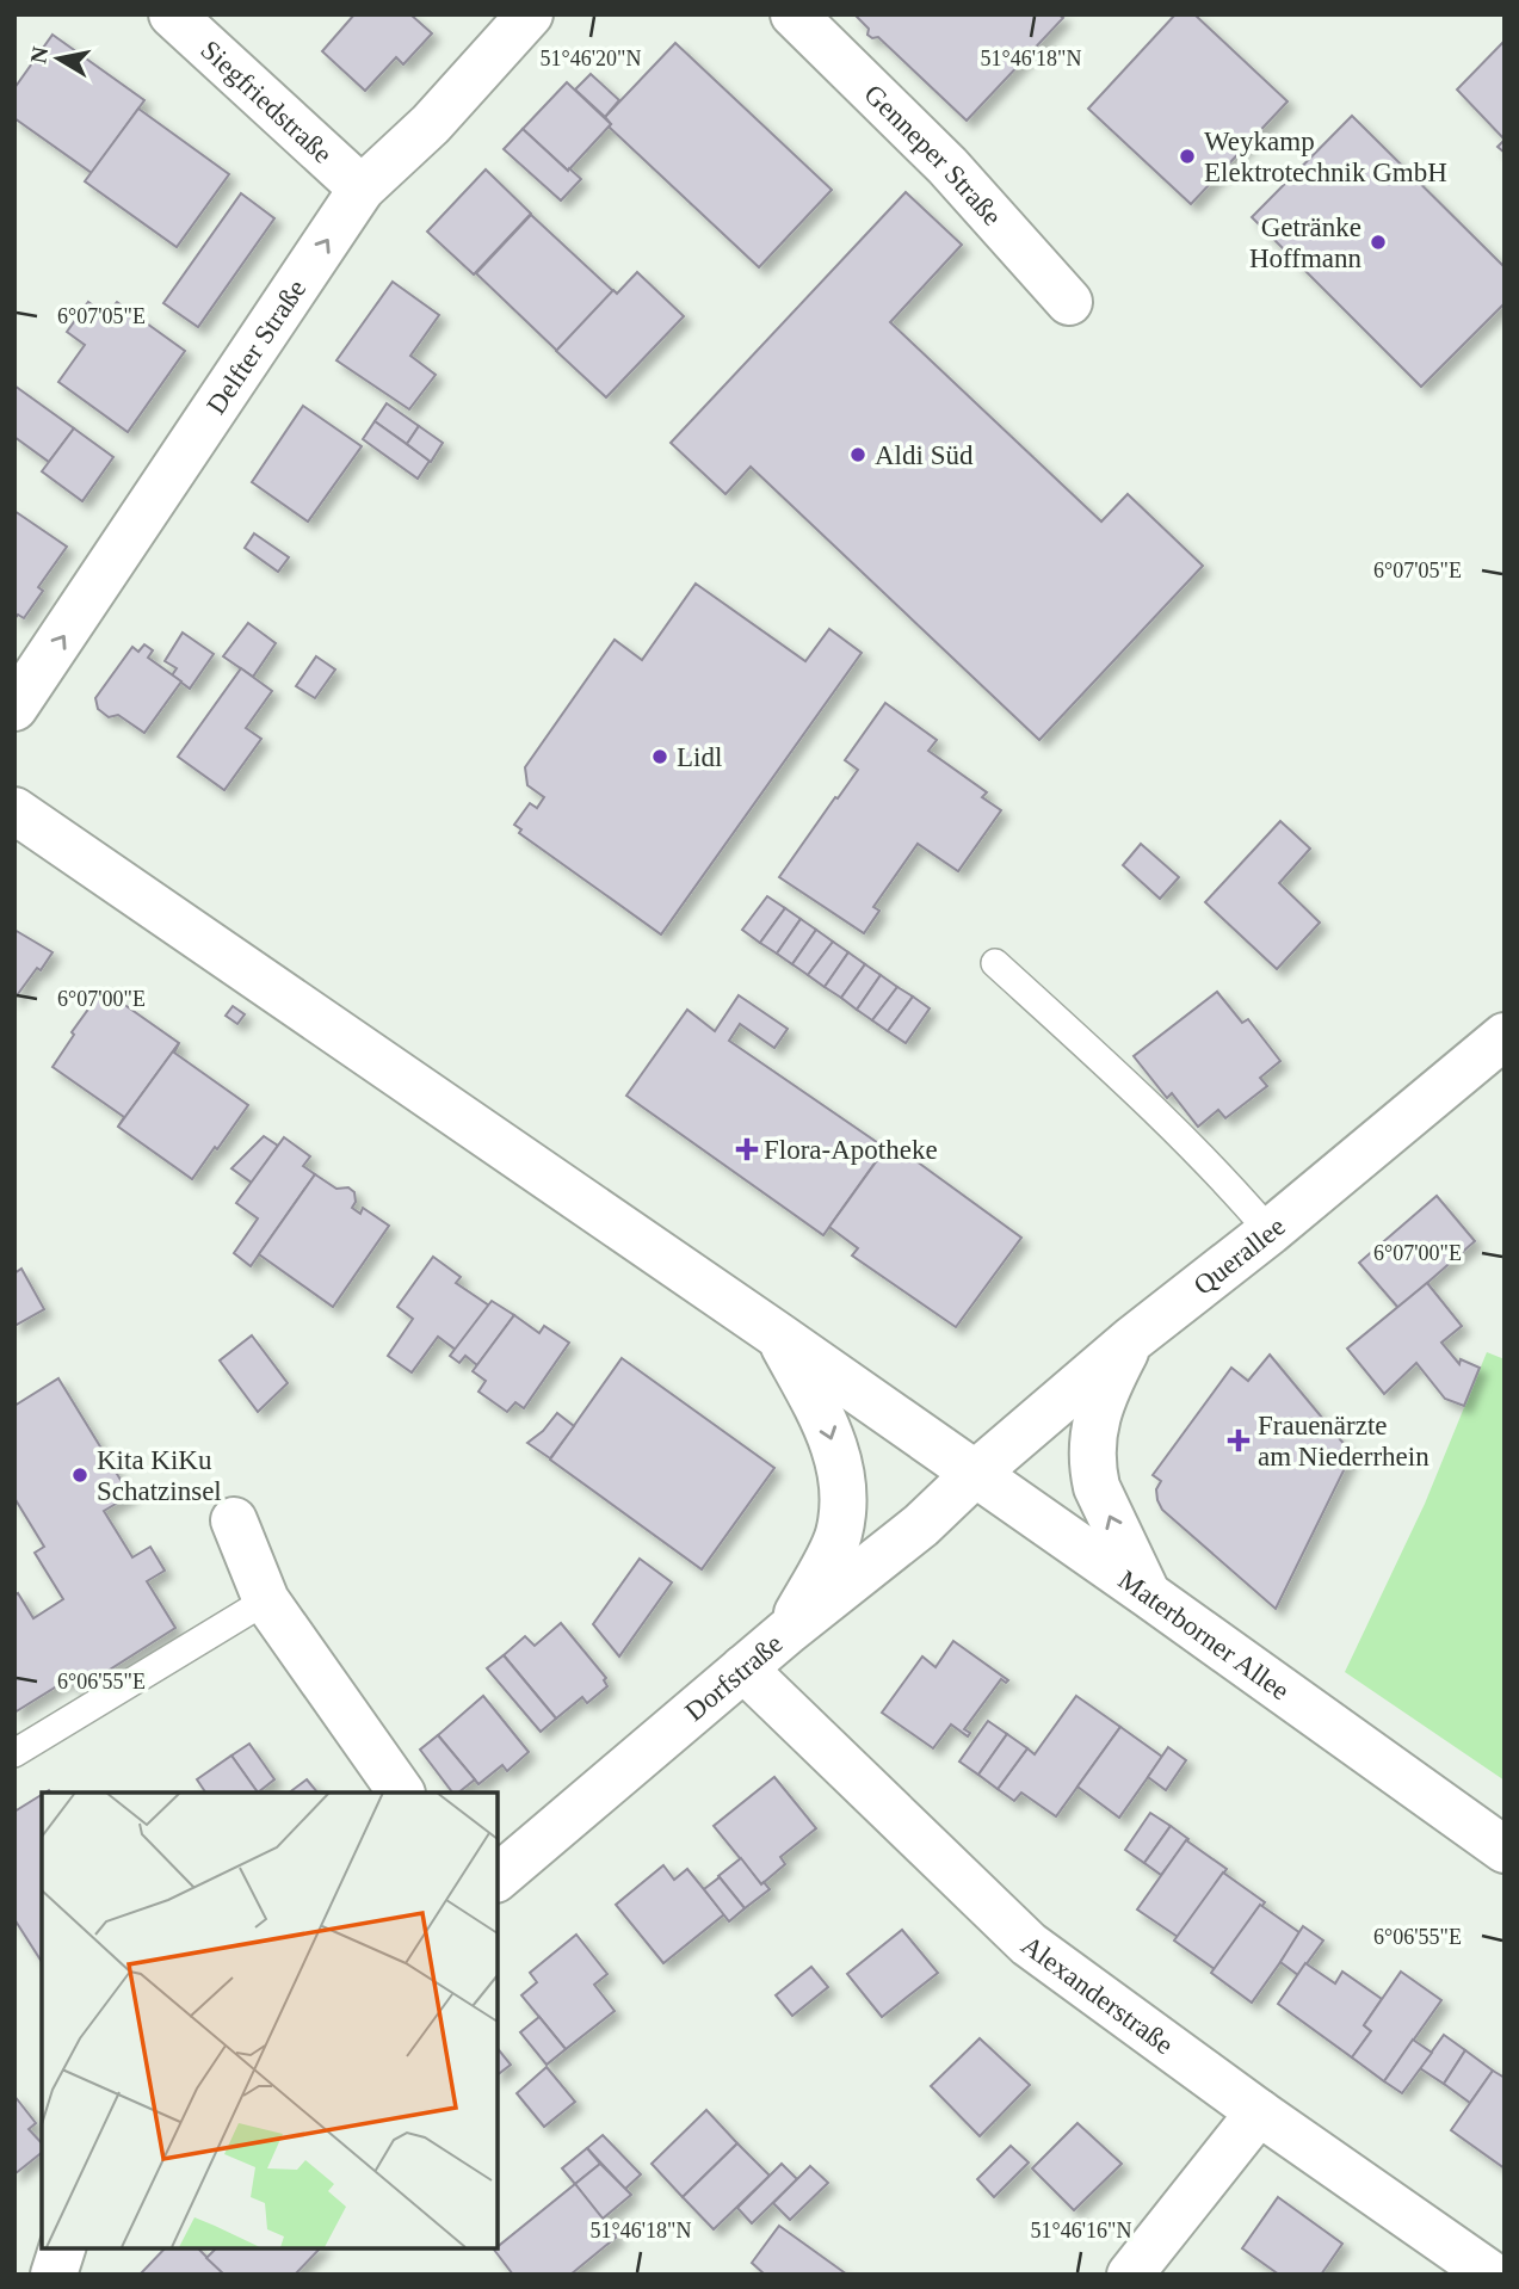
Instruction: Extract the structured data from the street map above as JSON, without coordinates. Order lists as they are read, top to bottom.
{
  "streets": {
    "street": [
      "Siegfriedstraße",
      "Genneper Straße",
      "Delfter Straße",
      "Querallee",
      "Materborner Allee",
      "Dorfstraße",
      "Alexanderstraße"
    ]
  },
  "crossings": [
    ["Siegfriedstraße", "Delfter Straße"],
    ["Querallee", "Materborner Allee"],
    ["Querallee", "Dorfstraße"],
    ["Materborner Allee", "Dorfstraße"],
    ["Dorfstraße", "Alexanderstraße"]
  ],
  "one_way": ["Delfter Straße"],
  "places": {
    "other": [
      "Weykamp Elektrotechnik GmbH",
      "Getränke Hoffmann",
      "Aldi Süd",
      "Lidl",
      "Kita KiKu Schatzinsel"
    ],
    "health": ["Flora-Apotheke", "Frauenärzte am Niederrhein"]
  },
  "north": "left",
  "coordinates": [
    "51°46'20\"N",
    "51°46'18\"N",
    "6°07'05\"E",
    "6°07'00\"E",
    "6°06'55\"E",
    "51°46'16\"N"
  ]
}
